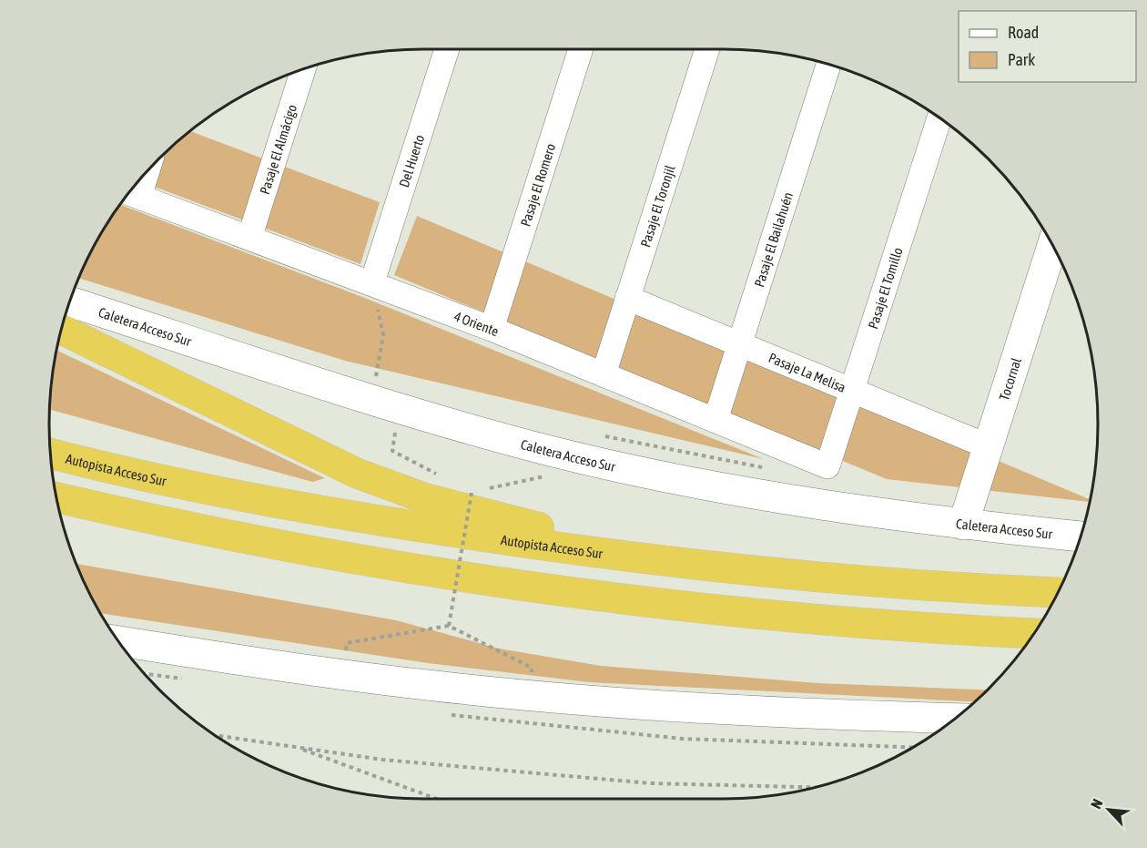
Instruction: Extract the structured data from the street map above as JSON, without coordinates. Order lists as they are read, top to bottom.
{
  "streets": {
    "highway": ["Autopista Acceso Sur"],
    "main road": ["Caletera Acceso Sur", "Tocornal"],
    "street": [
      "Pasaje El Almácigo",
      "Del Huerto",
      "Pasaje El Romero",
      "Pasaje El Toronjil",
      "Pasaje El Bailahuén",
      "Pasaje El Tomillo",
      "4 Oriente",
      "Pasaje La Melisa"
    ]
  },
  "crossings": [
    ["Pasaje El Almácigo", "4 Oriente"],
    ["Del Huerto", "4 Oriente"],
    ["Pasaje El Romero", "4 Oriente"],
    ["Pasaje El Toronjil", "4 Oriente"],
    ["Pasaje El Toronjil", "Pasaje La Melisa"],
    ["Pasaje El Bailahuén", "4 Oriente"],
    ["Pasaje El Bailahuén", "Pasaje La Melisa"],
    ["Pasaje El Tomillo", "4 Oriente"],
    ["Pasaje El Tomillo", "Pasaje La Melisa"],
    ["Caletera Acceso Sur", "Tocornal"],
    ["Pasaje La Melisa", "Tocornal"]
  ],
  "legend": ["Road", "Park"],
  "north": "top left"
}
